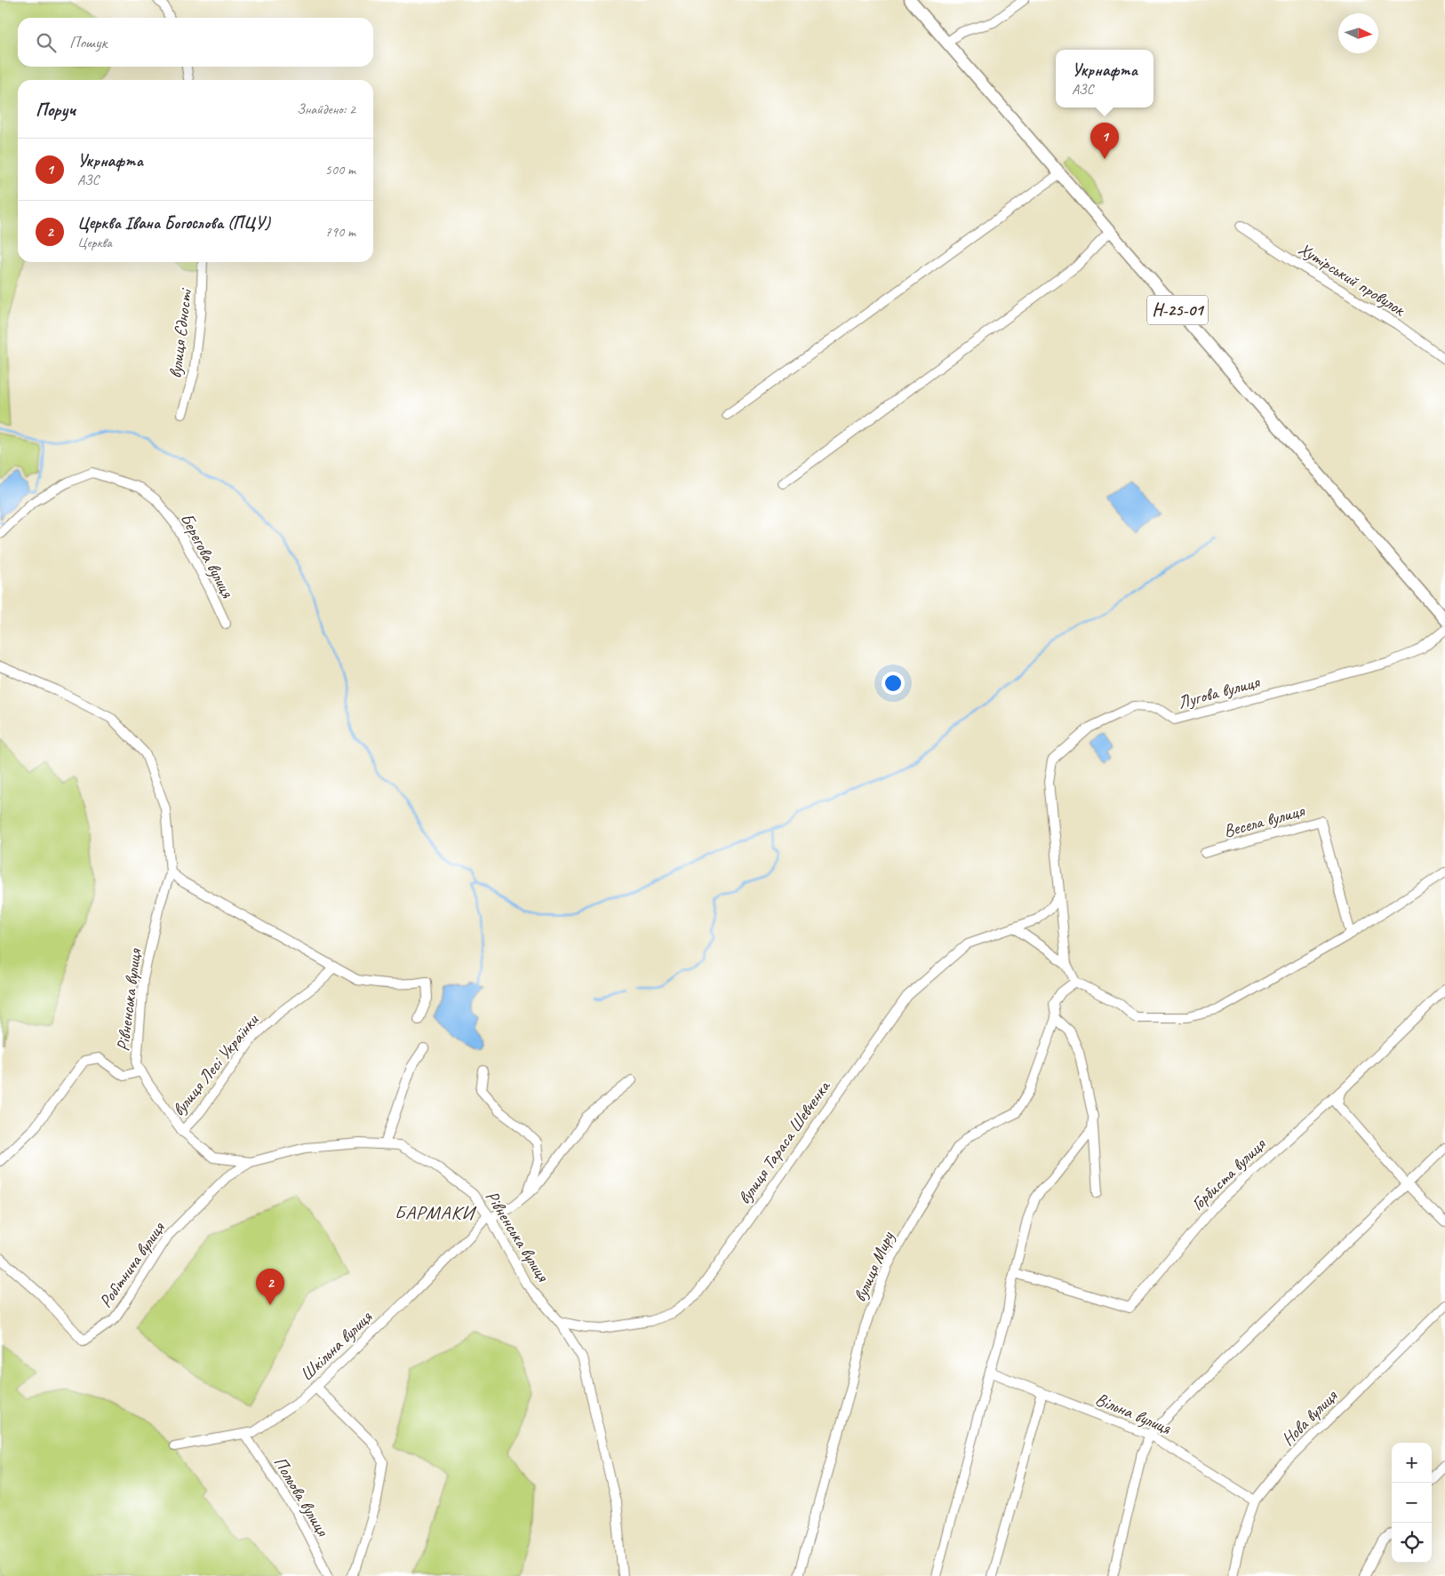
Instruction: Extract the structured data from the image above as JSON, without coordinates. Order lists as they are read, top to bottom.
{
  "streets": {
    "main road": ["Н-25-01"],
    "street": [
      "Хутірський провулок",
      "вулиця Єдності",
      "Берегова вулиця",
      "Лугова вулиця",
      "Весела вулиця",
      "Рівненська вулиця",
      "вулиця Лесі Українки",
      "вулиця Тараса Шевченка",
      "Горбиста вулиця",
      "Робітнича вулиця",
      "вулиця Миру",
      "Шкільна вулиця",
      "Вільна вулиця",
      "Нова вулиця",
      "Польова вулиця"
    ]
  },
  "crossings": [
    ["Лугова вулиця", "вулиця Тараса Шевченка"],
    ["Рівненська вулиця", "вулиця Лесі Українки"],
    ["Рівненська вулиця", "вулиця Тараса Шевченка"],
    ["Рівненська вулиця", "Робітнича вулиця"],
    ["Рівненська вулиця", "Шкільна вулиця"],
    ["Шкільна вулиця", "Польова вулиця"],
    ["Вільна вулиця", "Нова вулиця"]
  ],
  "districts": ["БАРМАКИ"],
  "north": "right",
  "page": {
    "search": "Пошук",
    "popup": ["Укрнафта", "АЗС"],
    "heading": ["Поруч", "Знайдено: 2"],
    "pins": ["1", "2"],
    "list": [
      {
        "mark": "1",
        "name": "Укрнафта",
        "note": "АЗС",
        "value": "500 m"
      },
      {
        "mark": "2",
        "name": "Церква Івана Богослова (ПЦУ)",
        "note": "Церква",
        "value": "790 m"
      }
    ],
    "map_buttons": ["+", "−"]
  }
}
